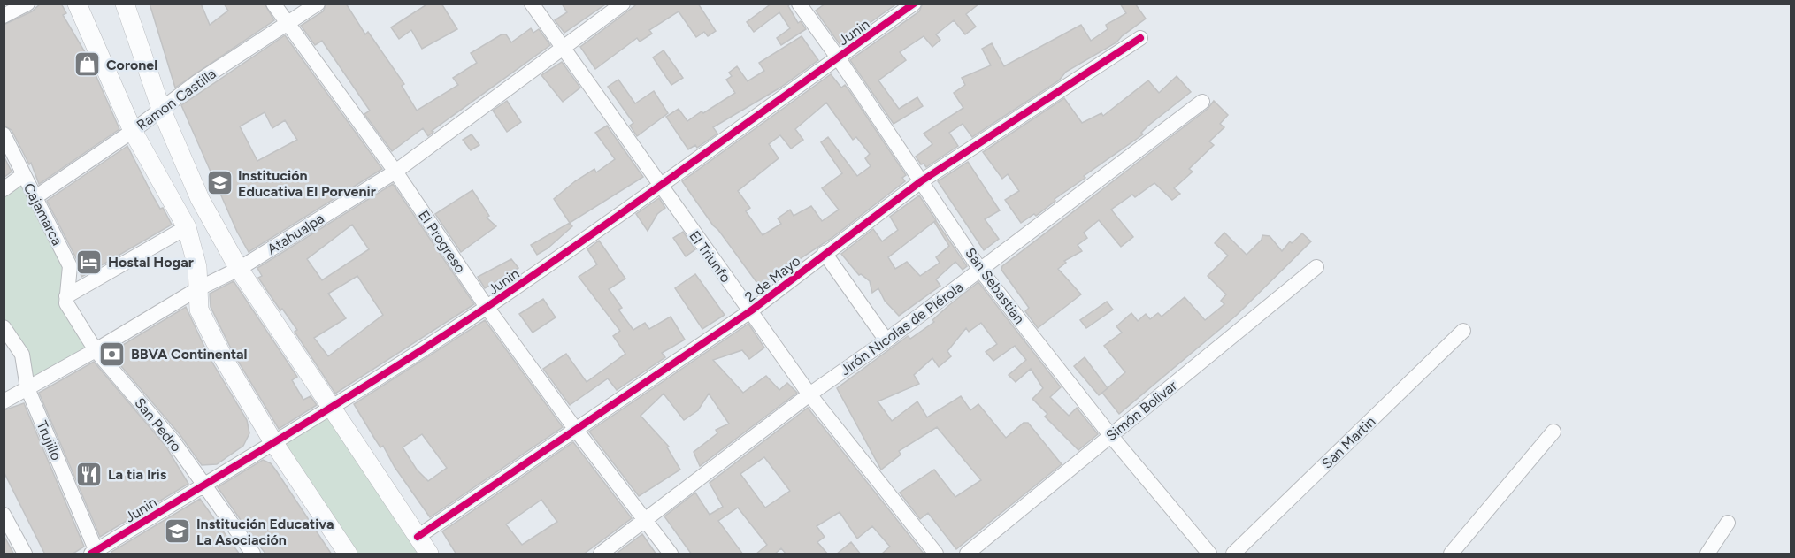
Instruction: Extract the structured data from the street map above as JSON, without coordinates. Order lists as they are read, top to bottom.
{
  "streets": {
    "street": [
      "Junin",
      "Ramon Castilla",
      "Cajamarca",
      "Atahualpa",
      "El Progreso",
      "El Triunfo",
      "2 de Mayo",
      "San Sebastian",
      "Jirón Nicolas de Piérola",
      "Simón Bolivar",
      "San Pedro",
      "Trujillo",
      "San Martin"
    ]
  },
  "crossings": [
    ["Junin", "El Progreso"],
    ["Junin", "El Triunfo"],
    ["Junin", "San Sebastian"],
    ["Junin", "San Pedro"],
    ["Junin", "Trujillo"],
    ["Ramon Castilla", "Cajamarca"],
    ["Ramon Castilla", "El Progreso"],
    ["Cajamarca", "San Pedro"],
    ["Atahualpa", "El Progreso"],
    ["Atahualpa", "El Triunfo"],
    ["Atahualpa", "San Pedro"],
    ["Atahualpa", "Trujillo"],
    ["El Progreso", "2 de Mayo"],
    ["El Progreso", "Jirón Nicolas de Piérola"],
    ["El Triunfo", "2 de Mayo"],
    ["El Triunfo", "Jirón Nicolas de Piérola"],
    ["2 de Mayo", "San Sebastian"],
    ["San Sebastian", "Jirón Nicolas de Piérola"],
    ["San Sebastian", "Simón Bolivar"]
  ],
  "places": {
    "shop": ["Coronel"],
    "school or university": ["Institución Educativa El Porvenir", "Institución Educativa La Asociación"],
    "hotel": ["Hostal Hogar"],
    "bank": ["BBVA Continental"],
    "restaurant": ["La tia Iris"]
  }
}
